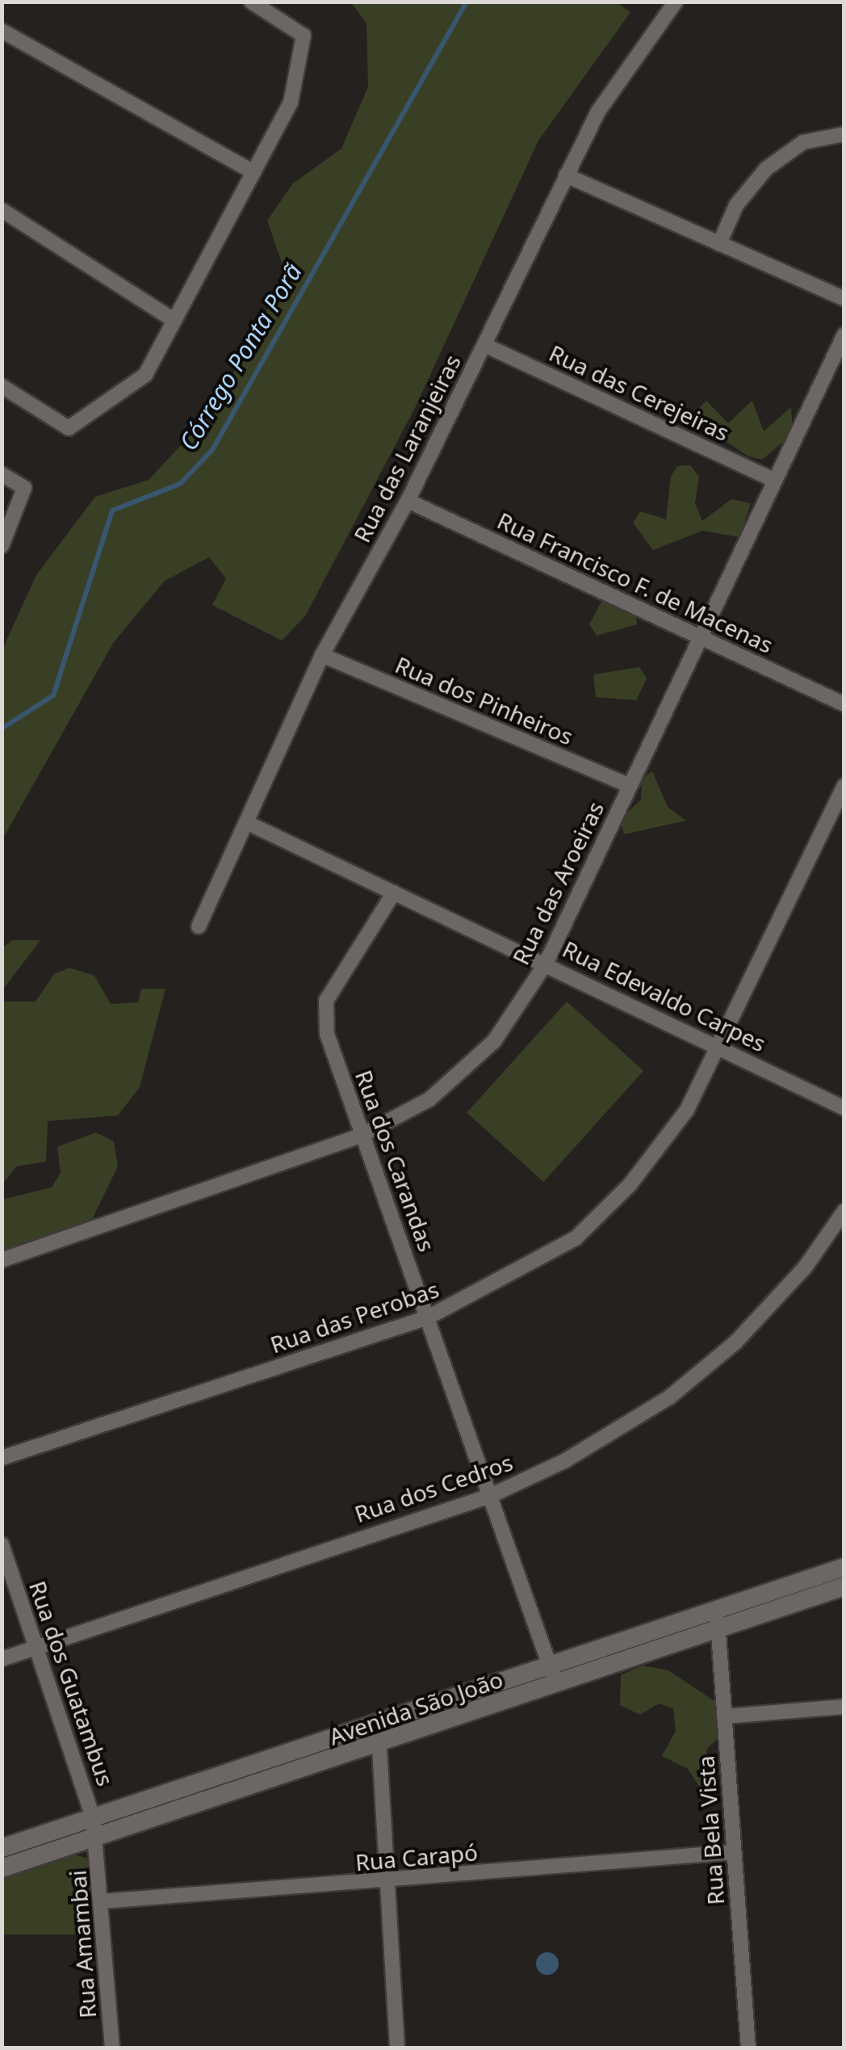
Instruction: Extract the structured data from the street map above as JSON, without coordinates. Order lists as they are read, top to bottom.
{
  "streets": {
    "street": [
      "Rua das Cerejeiras",
      "Rua das Laranjeiras",
      "Rua Francisco F. de Macenas",
      "Rua dos Pinheiros",
      "Rua das Aroeiras",
      "Rua Edevaldo Carpes",
      "Rua dos Carandas",
      "Rua das Perobas",
      "Rua dos Cedros",
      "Rua dos Guatambus",
      "Avenida São João",
      "Rua Bela Vista",
      "Rua Carapó",
      "Rua Amambai"
    ]
  },
  "crossings": [
    ["Rua das Cerejeiras", "Rua das Laranjeiras"],
    ["Rua das Cerejeiras", "Rua das Aroeiras"],
    ["Rua das Laranjeiras", "Rua Francisco F. de Macenas"],
    ["Rua das Laranjeiras", "Rua dos Pinheiros"],
    ["Rua das Laranjeiras", "Rua Edevaldo Carpes"],
    ["Rua Francisco F. de Macenas", "Rua das Aroeiras"],
    ["Rua dos Pinheiros", "Rua das Aroeiras"],
    ["Rua das Aroeiras", "Rua Edevaldo Carpes"],
    ["Rua das Aroeiras", "Rua dos Carandas"],
    ["Rua Edevaldo Carpes", "Rua dos Carandas"],
    ["Rua Edevaldo Carpes", "Rua das Perobas"],
    ["Rua dos Carandas", "Rua das Perobas"],
    ["Rua dos Carandas", "Rua dos Cedros"],
    ["Rua dos Carandas", "Avenida São João"],
    ["Rua dos Cedros", "Rua dos Guatambus"],
    ["Rua dos Guatambus", "Avenida São João"],
    ["Rua dos Guatambus", "Rua Amambai"],
    ["Avenida São João", "Rua Bela Vista"],
    ["Avenida São João", "Rua Amambai"],
    ["Rua Bela Vista", "Rua Carapó"],
    ["Rua Carapó", "Rua Amambai"]
  ],
  "water": ["Córrego Ponta Porã"]
}
